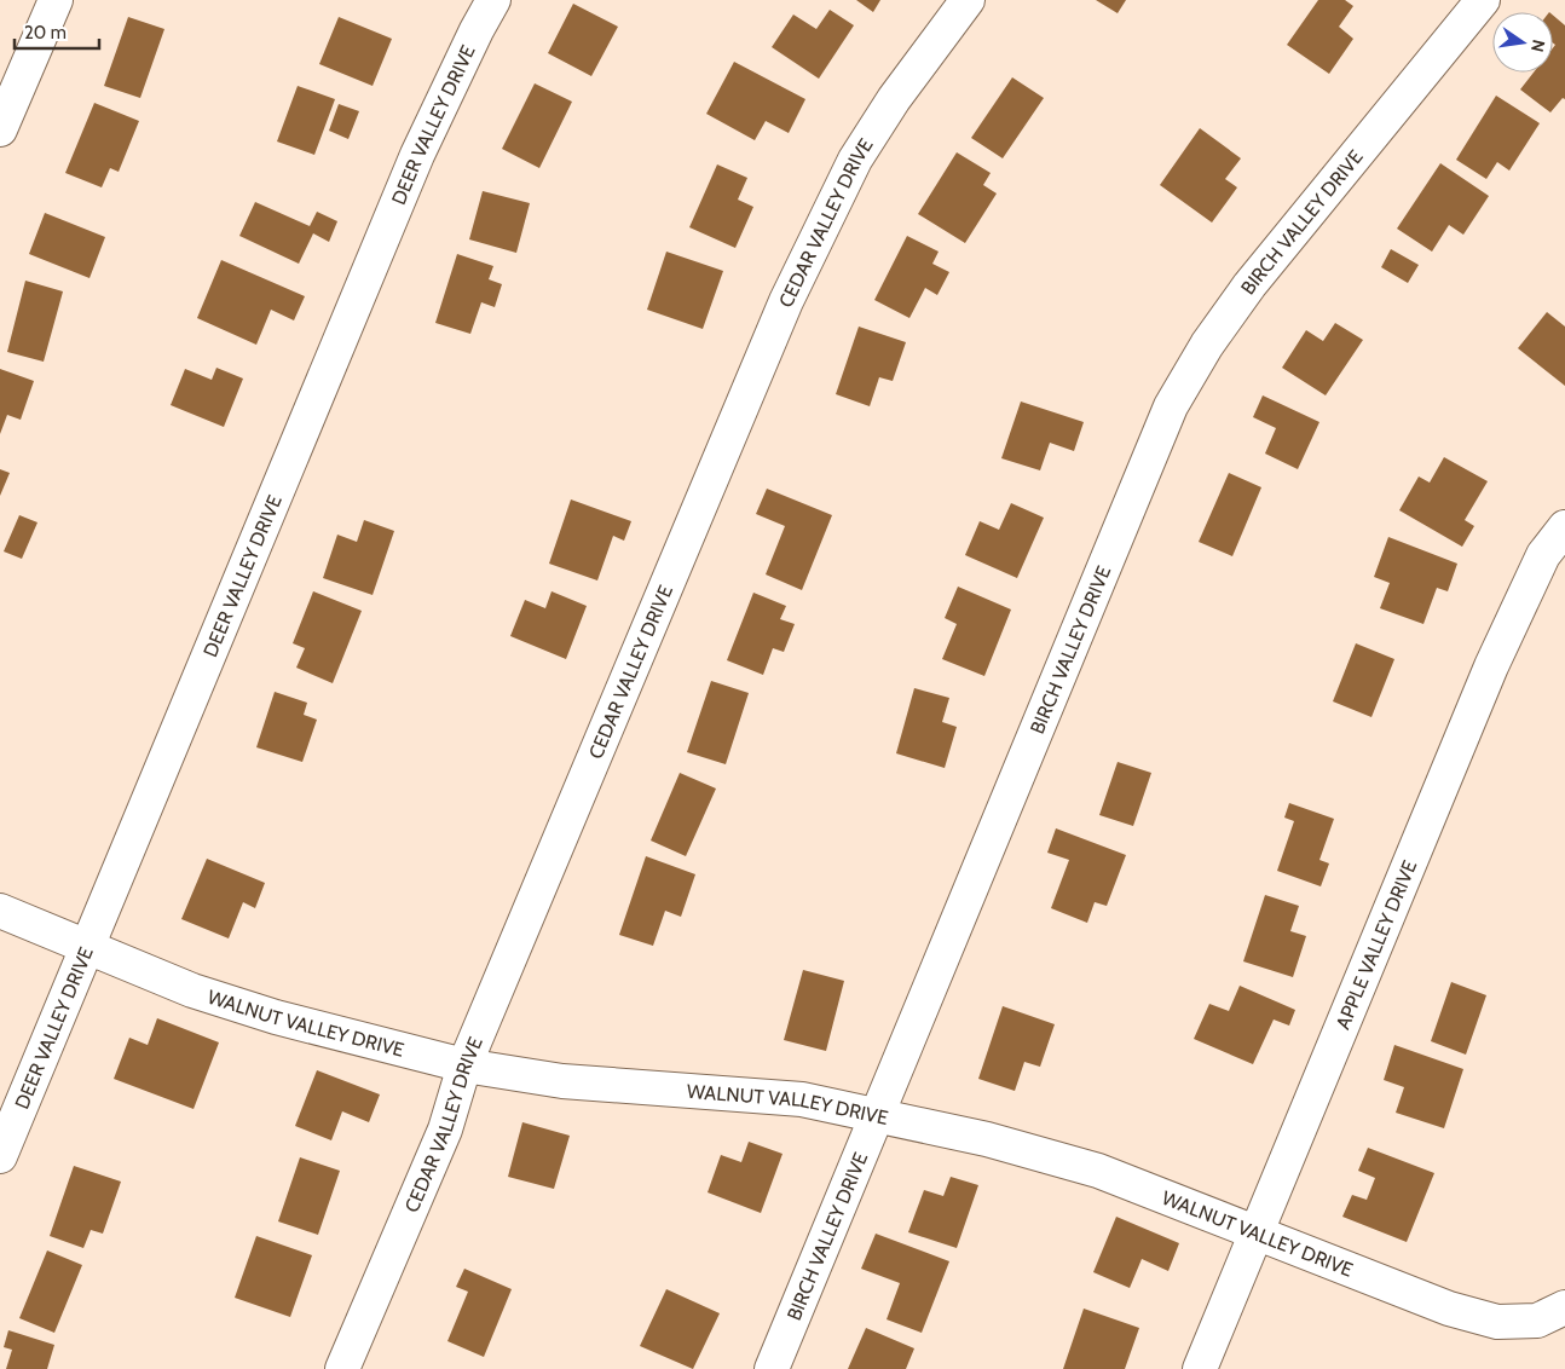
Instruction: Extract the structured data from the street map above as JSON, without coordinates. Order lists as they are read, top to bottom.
{
  "streets": {
    "street": [
      "DEER VALLEY DRIVE",
      "BIRCH VALLEY DRIVE",
      "CEDAR VALLEY DRIVE",
      "APPLE VALLEY DRIVE",
      "WALNUT VALLEY DRIVE"
    ]
  },
  "crossings": [
    ["DEER VALLEY DRIVE", "WALNUT VALLEY DRIVE"],
    ["BIRCH VALLEY DRIVE", "WALNUT VALLEY DRIVE"],
    ["CEDAR VALLEY DRIVE", "WALNUT VALLEY DRIVE"],
    ["APPLE VALLEY DRIVE", "WALNUT VALLEY DRIVE"]
  ],
  "scale_bar": "20 m",
  "north": "right"
}
